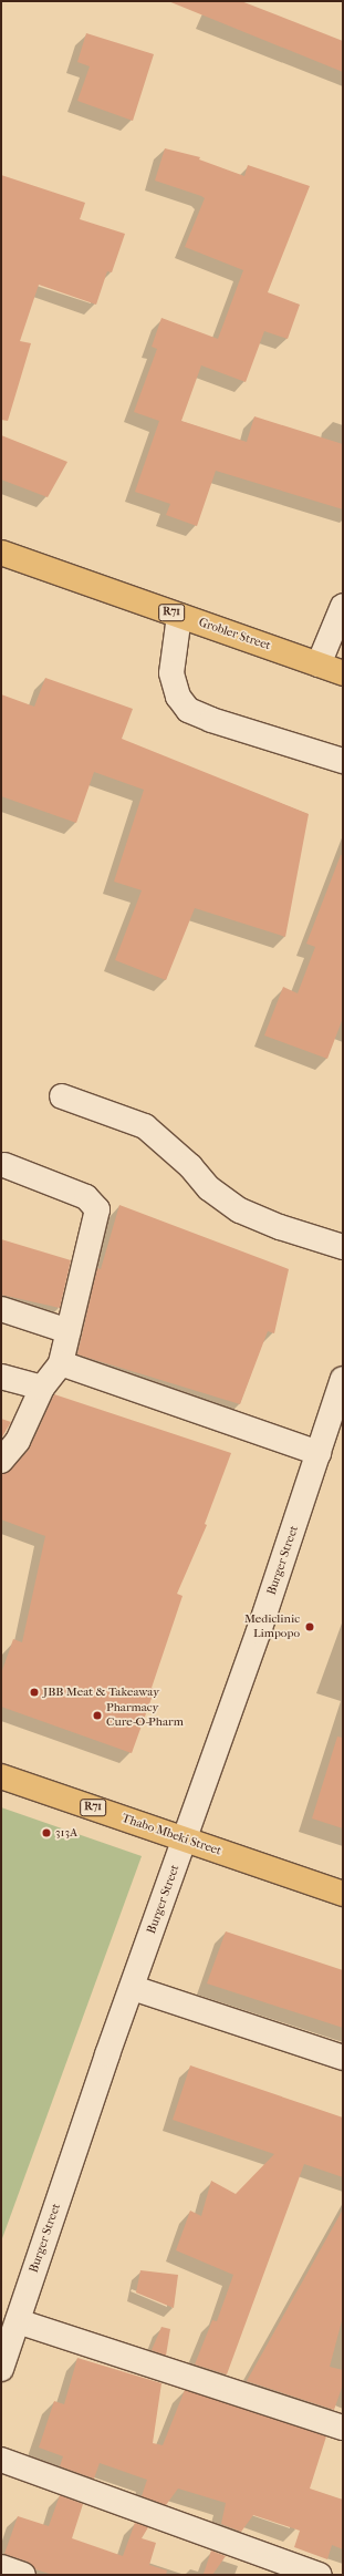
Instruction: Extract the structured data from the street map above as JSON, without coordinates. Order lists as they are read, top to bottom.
{
  "streets": {
    "main road": ["R71", "Grobler Street", "Thabo Mbeki Street"],
    "street": ["Burger Street"]
  },
  "crossings": [
    ["Burger Street", "Thabo Mbeki Street"]
  ],
  "places": [
    "Mediclinic Limpopo",
    "JBB Meat & Takeaway",
    "Pharmacy Cure-O-Pharm",
    "313A"
  ]
}
